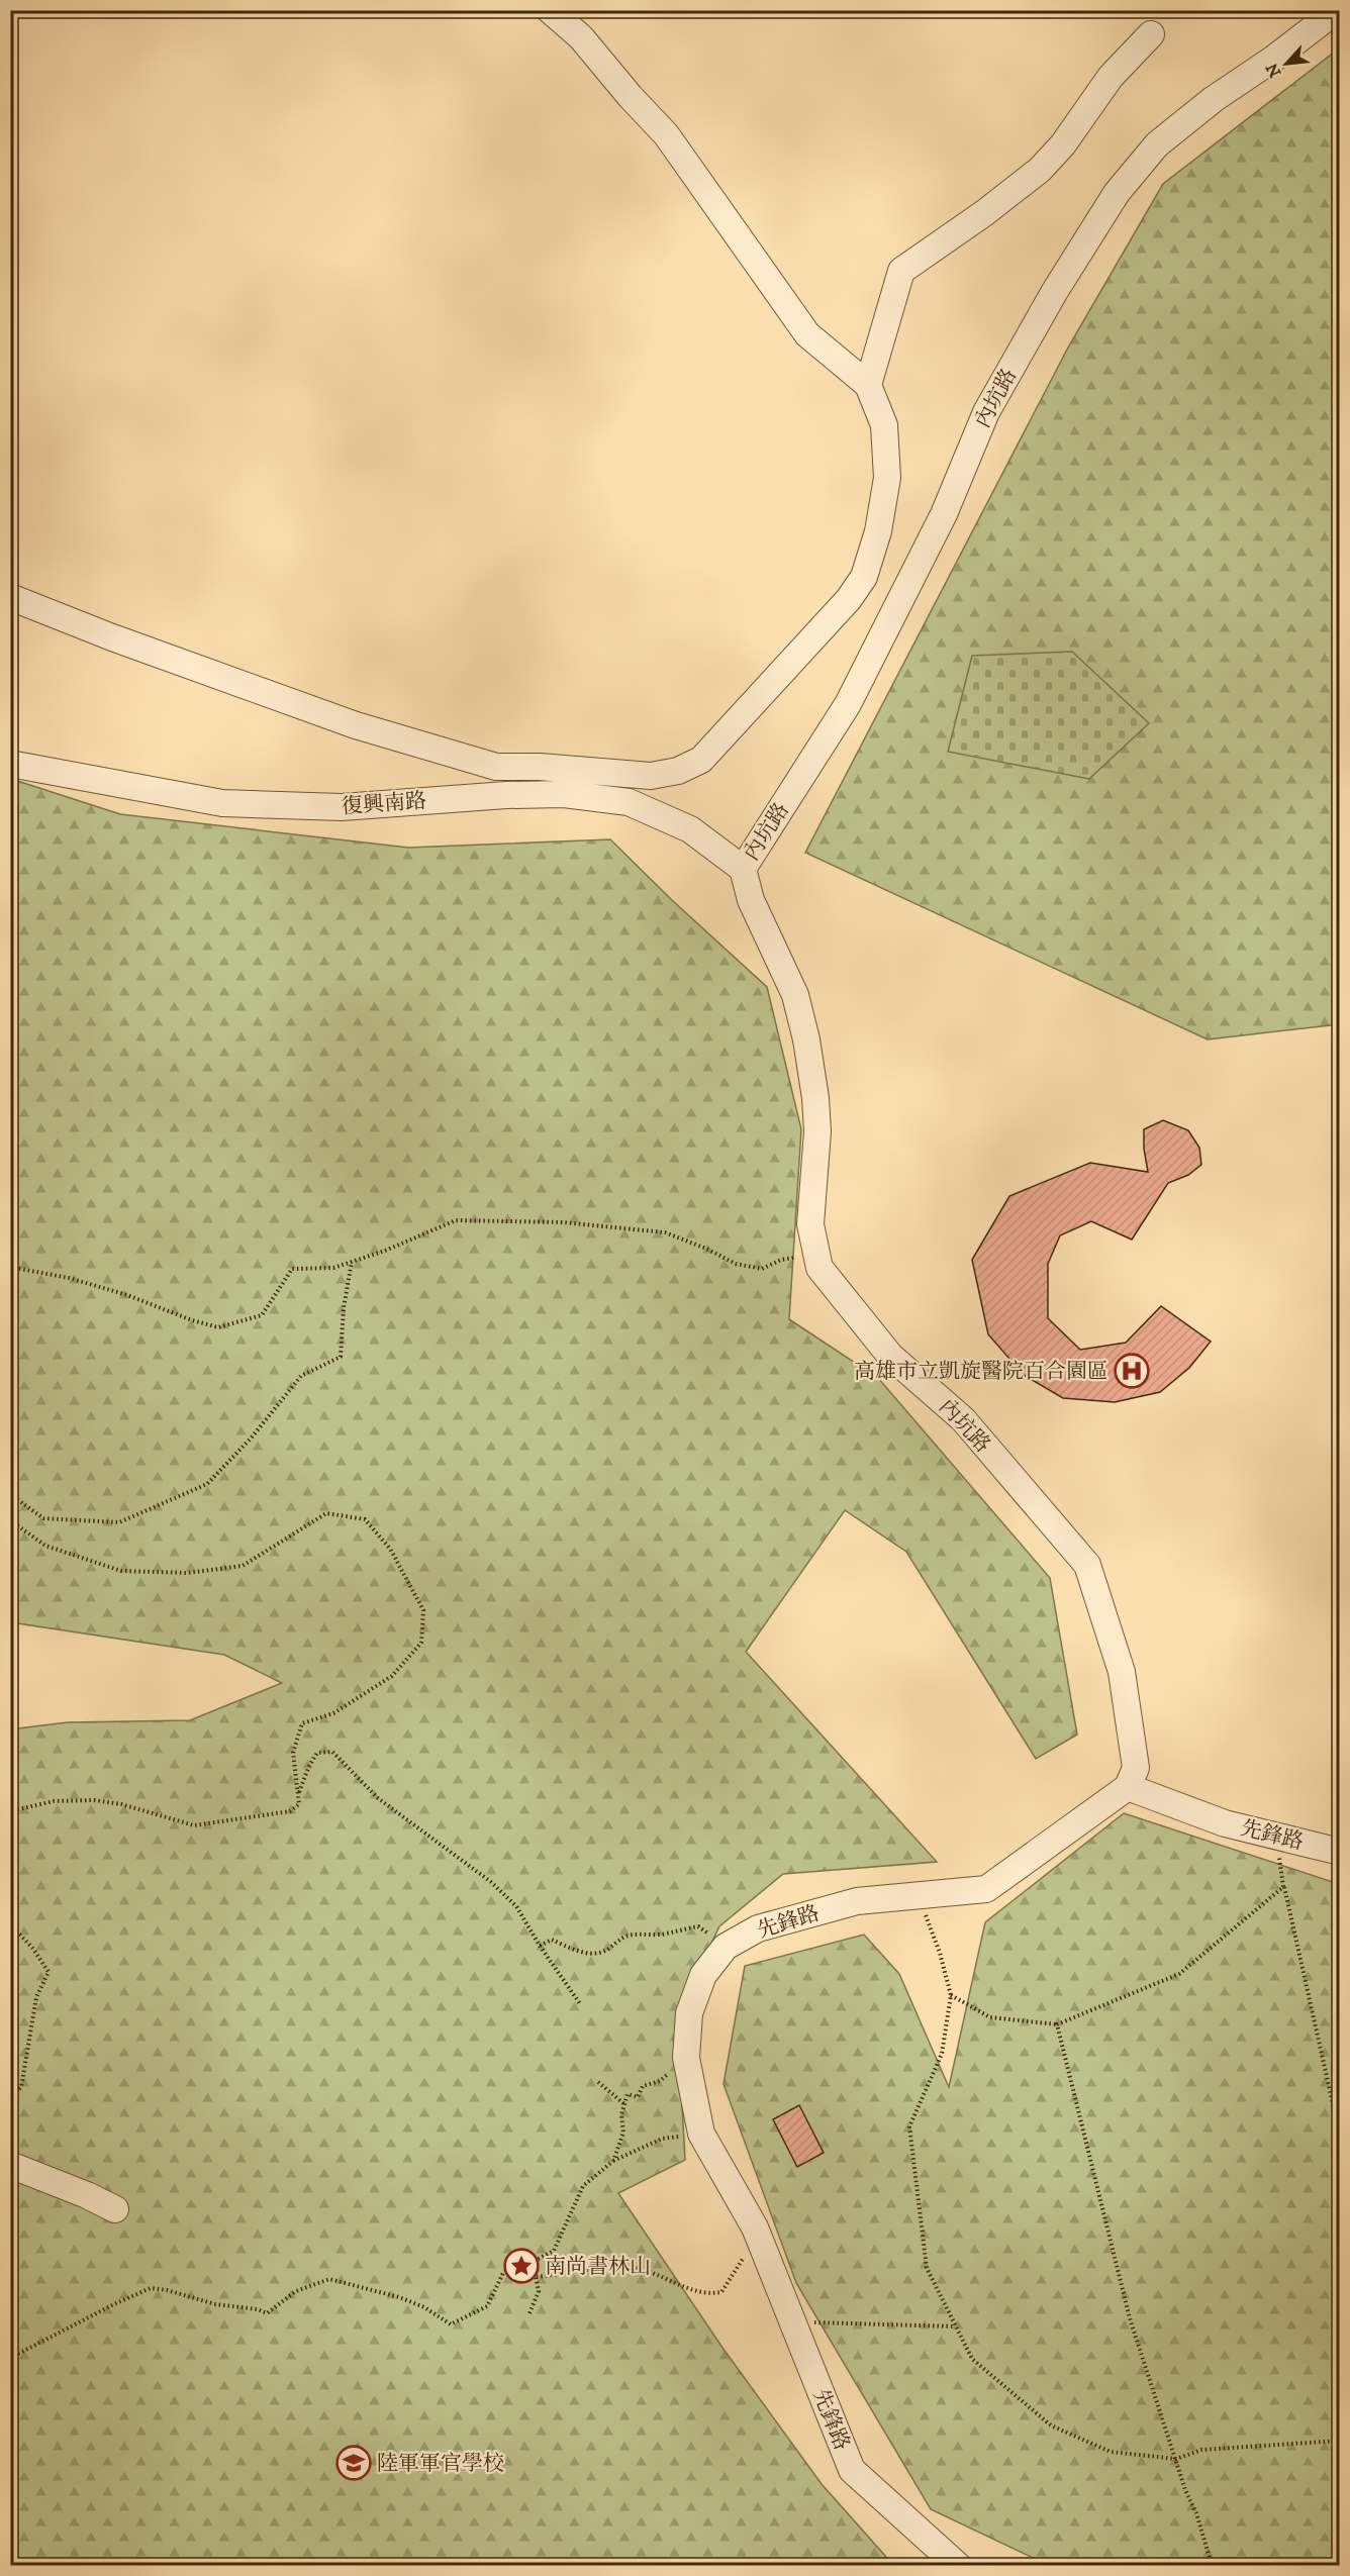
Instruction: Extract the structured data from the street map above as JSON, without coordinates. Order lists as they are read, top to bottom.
{
  "streets": {
    "street": ["內坑路", "復興南路", "先鋒路"]
  },
  "crossings": [
    ["內坑路", "復興南路"],
    ["內坑路", "先鋒路"]
  ],
  "places": {
    "hospital": ["高雄市立凱旋醫院百合園區"],
    "place": ["南尚書林山"],
    "school or university": ["陸軍軍官學校"]
  },
  "north": "bottom left"
}
